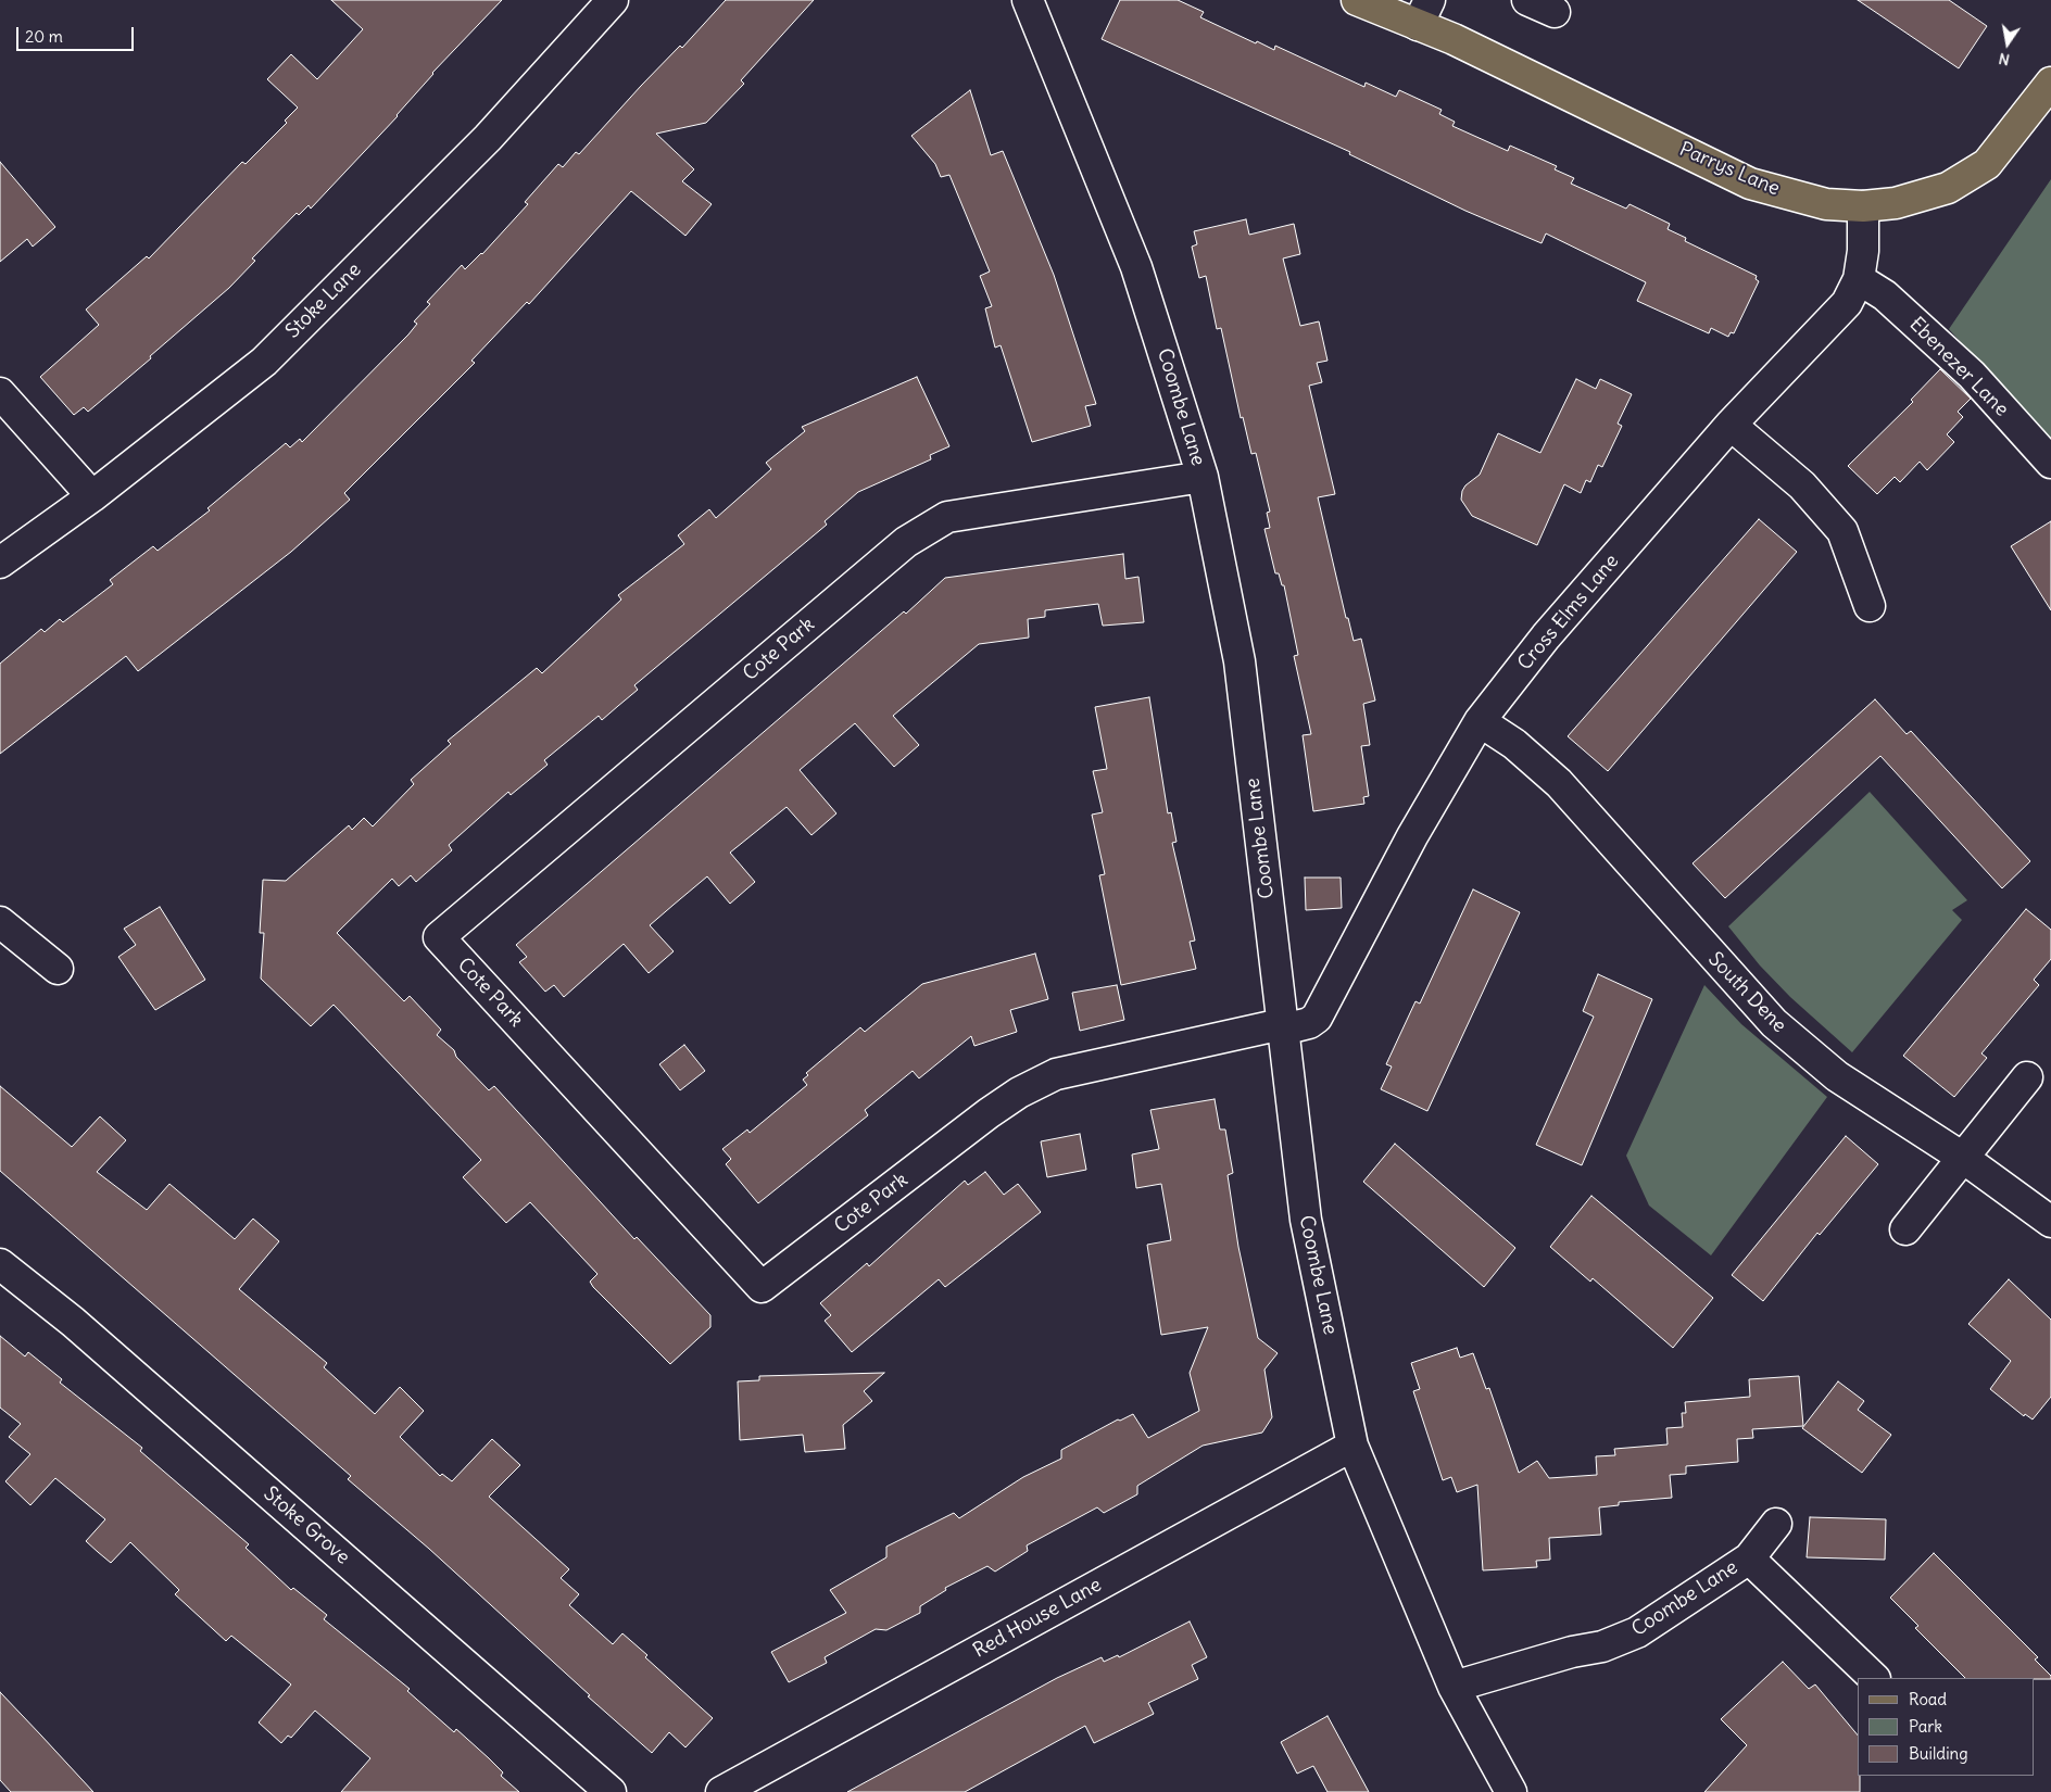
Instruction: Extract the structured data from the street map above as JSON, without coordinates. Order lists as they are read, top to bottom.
{
  "streets": {
    "main road": ["Parrys Lane"],
    "street": [
      "Stoke Lane",
      "Ebenezer Lane",
      "Coombe Lane",
      "Cross Elms Lane",
      "Cote Park",
      "South Dene",
      "Stoke Grove",
      "Red House Lane"
    ]
  },
  "crossings": [
    ["Parrys Lane", "Cross Elms Lane"],
    ["Ebenezer Lane", "Cross Elms Lane"],
    ["Coombe Lane", "Cross Elms Lane"],
    ["Coombe Lane", "Cote Park"],
    ["Coombe Lane", "Red House Lane"],
    ["Cross Elms Lane", "Cote Park"],
    ["Cross Elms Lane", "South Dene"]
  ],
  "legend": ["Road", "Park", "Building"],
  "scale_bar": "20 m",
  "north": "bottom"
}
